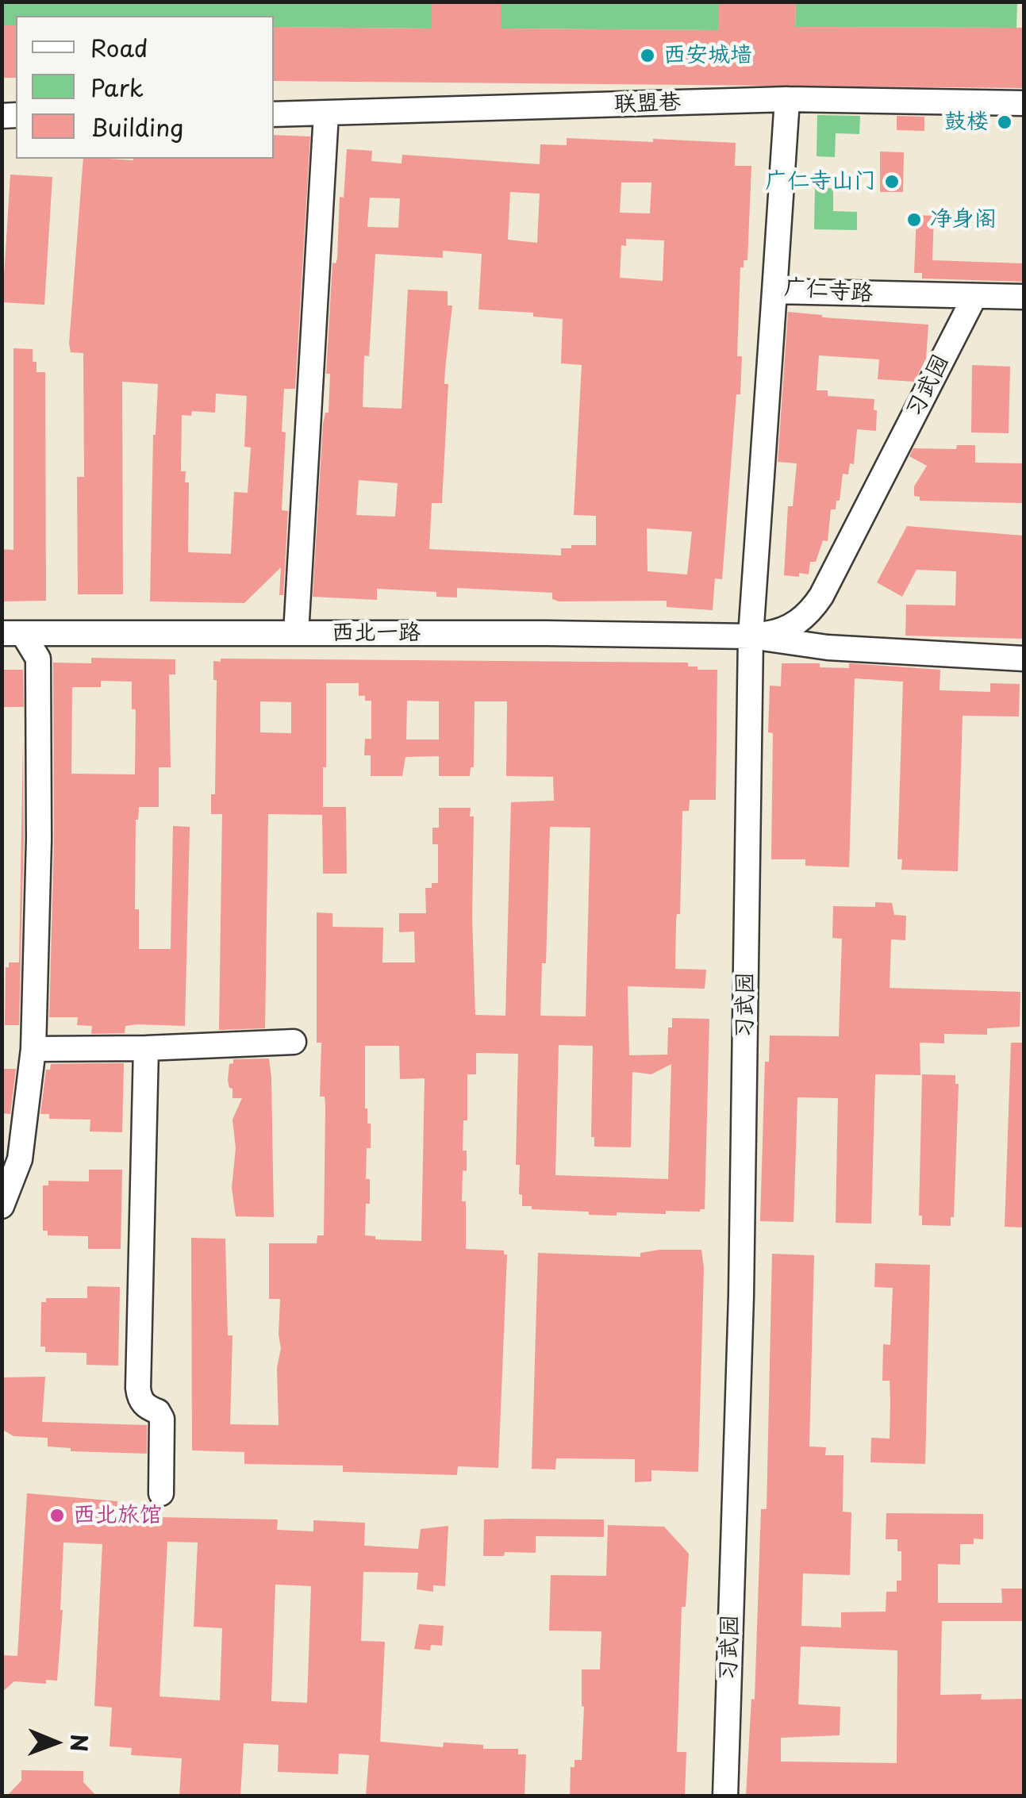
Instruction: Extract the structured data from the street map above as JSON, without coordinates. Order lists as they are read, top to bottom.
{
  "streets": {
    "street": [
      "联盟巷",
      "广仁寺路",
      "习武园",
      "西北一路"
    ]
  },
  "crossings": [
    ["联盟巷", "广仁寺路"],
    ["广仁寺路", "习武园"],
    ["习武园", "西北一路"]
  ],
  "places": [
    "西安城墙",
    "鼓楼",
    "广仁寺山门",
    "净身阁",
    "西北旅馆"
  ],
  "legend": ["Road", "Park", "Building"],
  "north": "right"
}
